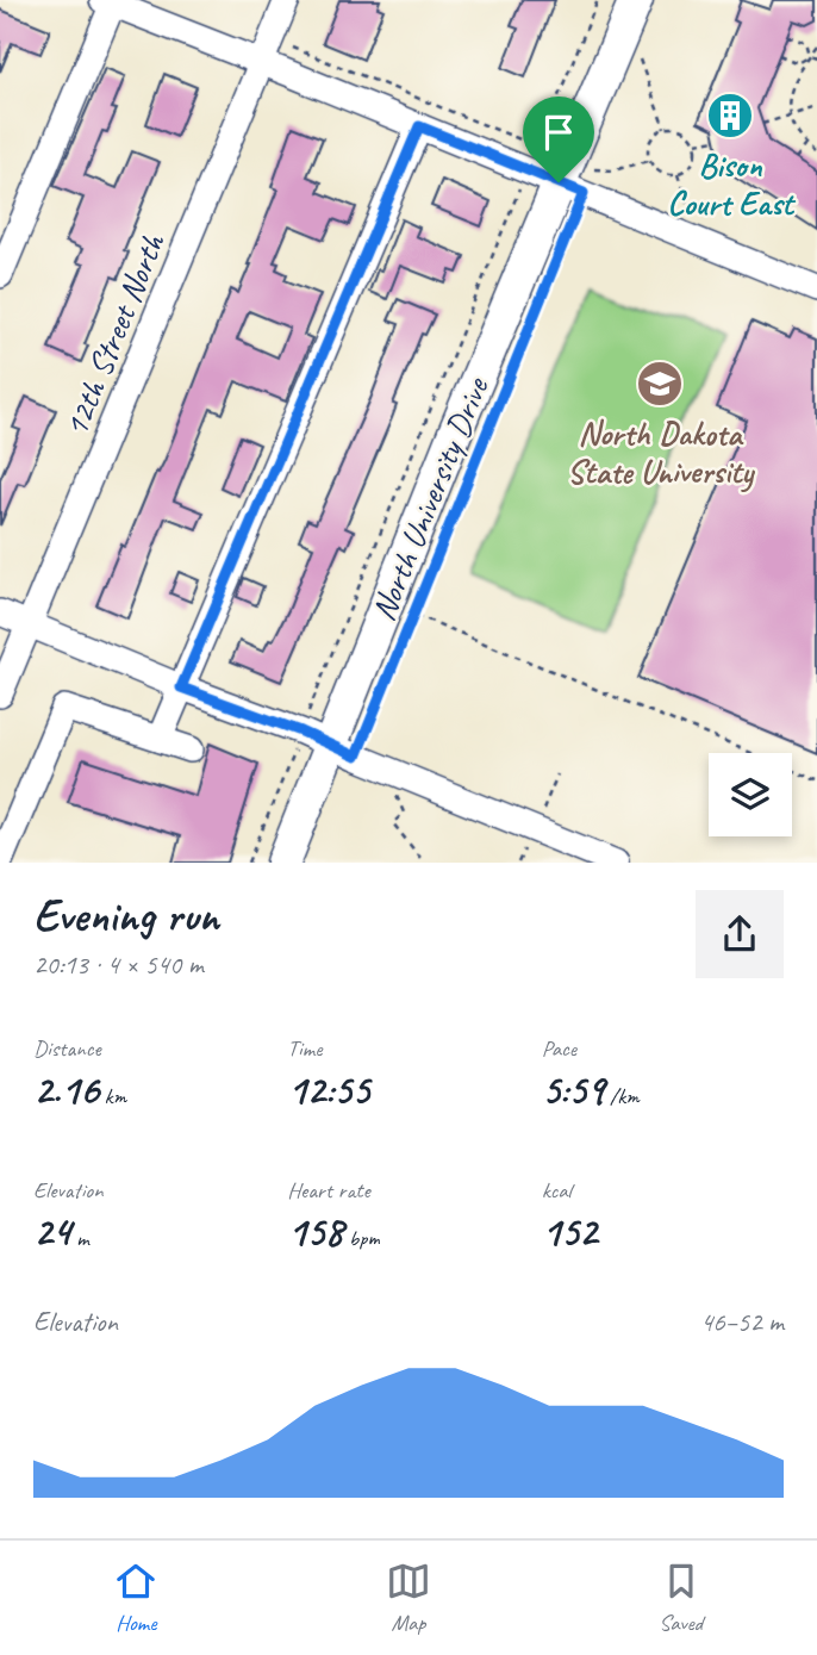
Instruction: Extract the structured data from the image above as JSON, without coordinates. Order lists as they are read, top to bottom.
{
  "streets": {
    "main road": ["North University Drive"],
    "street": ["12th Street North"]
  },
  "places": {
    "building": ["Bison Court East"],
    "school or university": ["North Dakota State University"]
  },
  "page": {
    "heading": ["Evening run", "20:13 · 4 × 540 m"],
    "stats": [
      ["Distance", "2.16 km"],
      ["Time", "12:55"],
      ["Pace", "5:59 /km"],
      ["Elevation", "24 m"],
      ["Heart rate", "158 bpm"],
      ["kcal", "152"]
    ],
    "chart": ["Elevation", "46–52 m"],
    "tabs": ["Home", "Map", "Saved"]
  }
}
